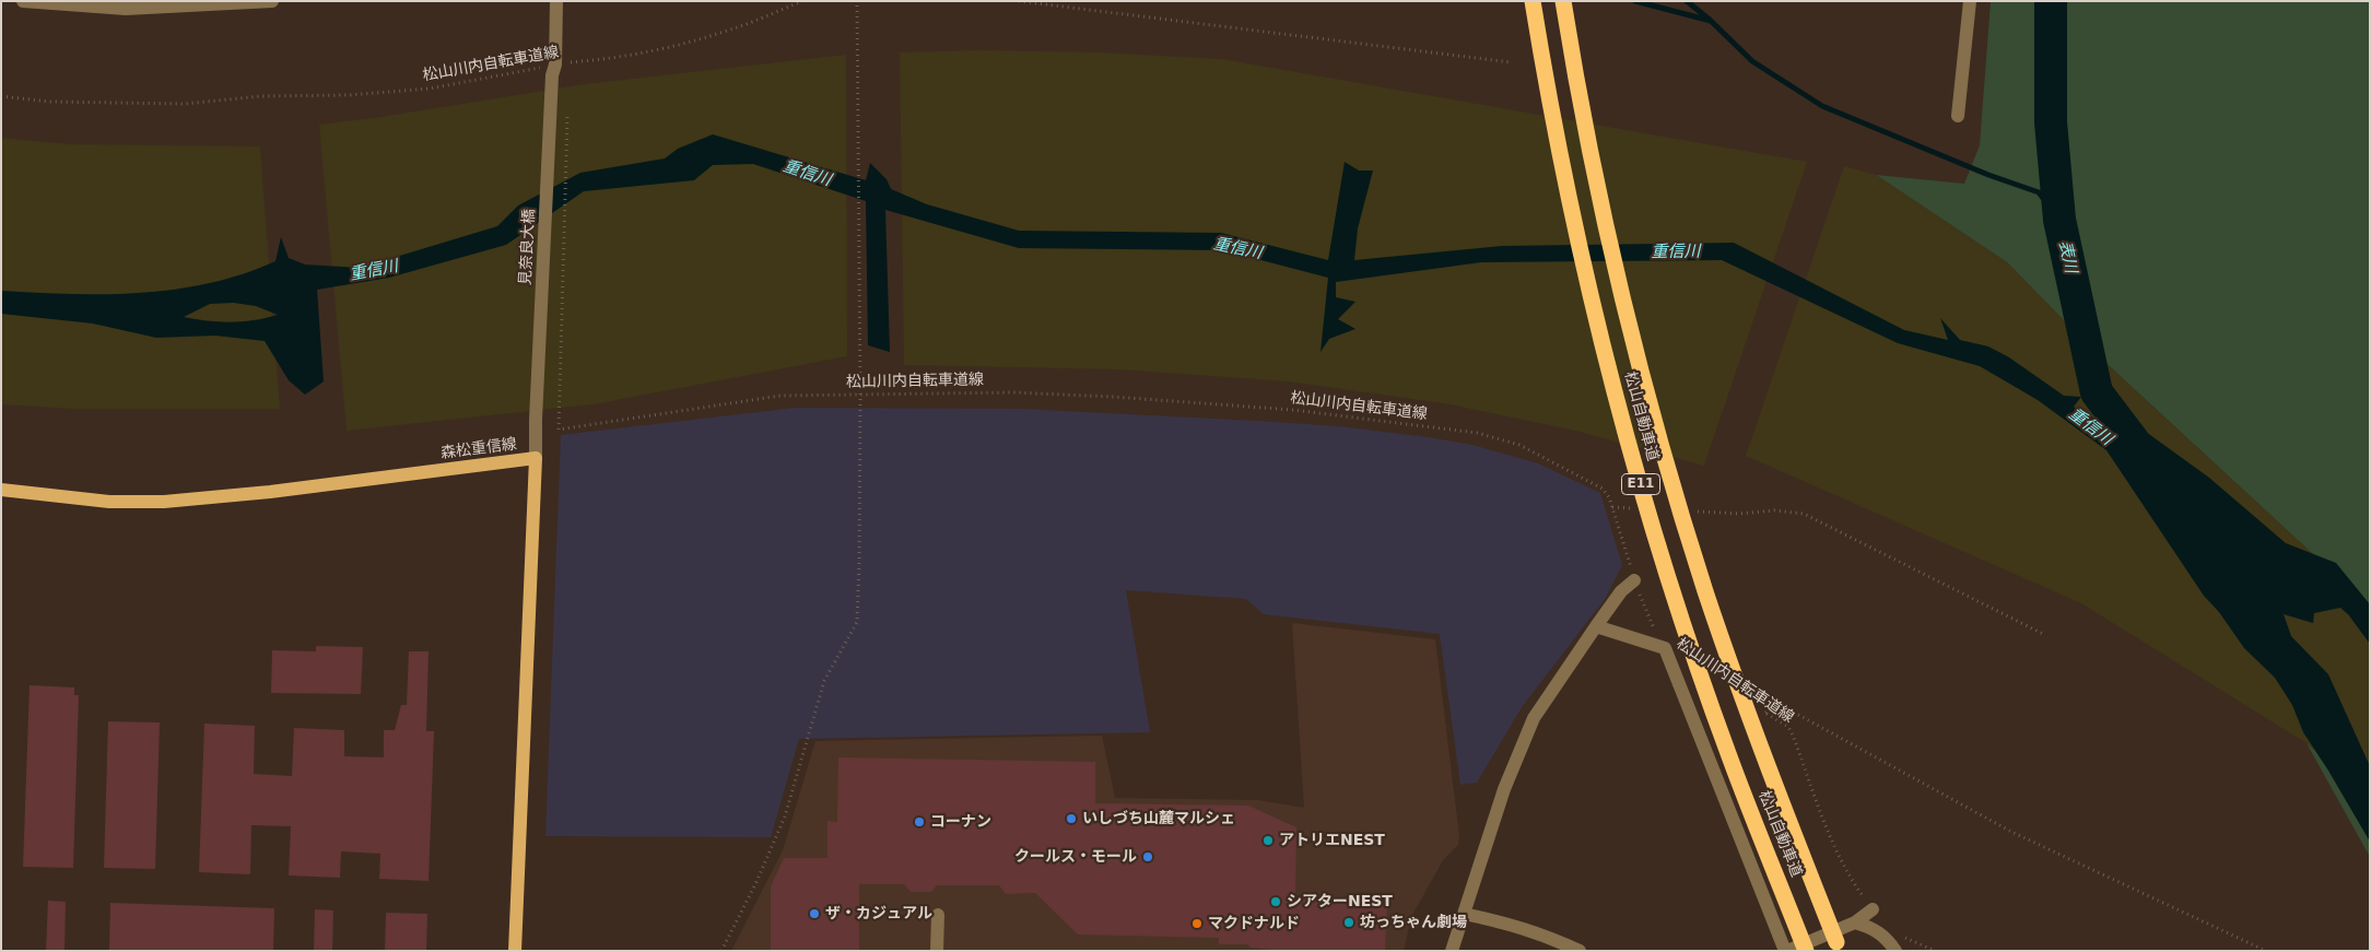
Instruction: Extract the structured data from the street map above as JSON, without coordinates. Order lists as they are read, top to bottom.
{
  "streets": {
    "highway": ["松山自動車道", "E11"],
    "main road": ["森松重信線"],
    "street": ["見奈良大橋"],
    "path": ["松山川内自転車道線"]
  },
  "crossings": [
    ["松山川内自転車道線", "見奈良大橋"],
    ["見奈良大橋", "森松重信線"]
  ],
  "water": ["重信川", "表川"],
  "places": [
    "いしづち山麓マルシェ",
    "コーナン",
    "アトリエNEST",
    "クールス・モール",
    "シアターNEST",
    "ザ・カジュアル",
    "坊っちゃん劇場",
    "マクドナルド"
  ]
}
